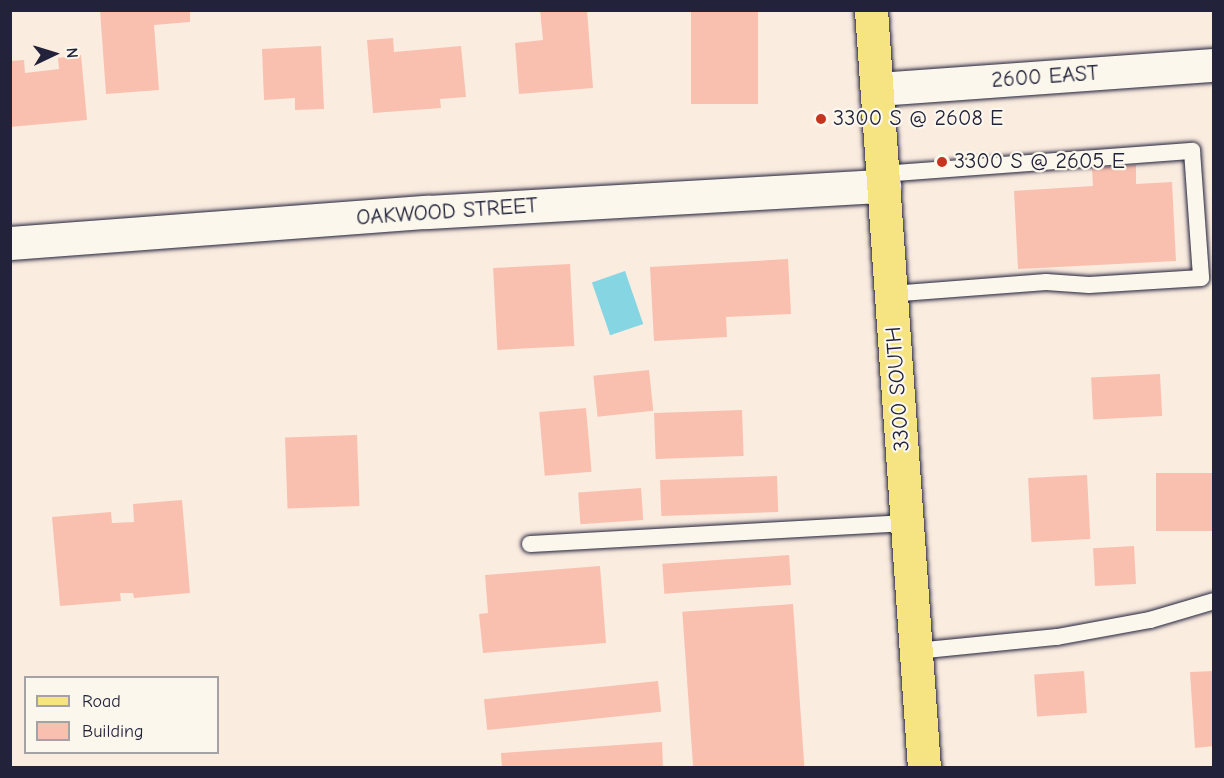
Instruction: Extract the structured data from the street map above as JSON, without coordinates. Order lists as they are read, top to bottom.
{
  "streets": {
    "main road": ["3300 SOUTH"],
    "street": ["2600 EAST", "OAKWOOD STREET"]
  },
  "crossings": [
    ["2600 EAST", "3300 SOUTH"],
    ["OAKWOOD STREET", "3300 SOUTH"]
  ],
  "places": ["3300 S @ 2608 E", "3300 S @ 2605 E"],
  "legend": ["Road", "Building"],
  "north": "right"
}
